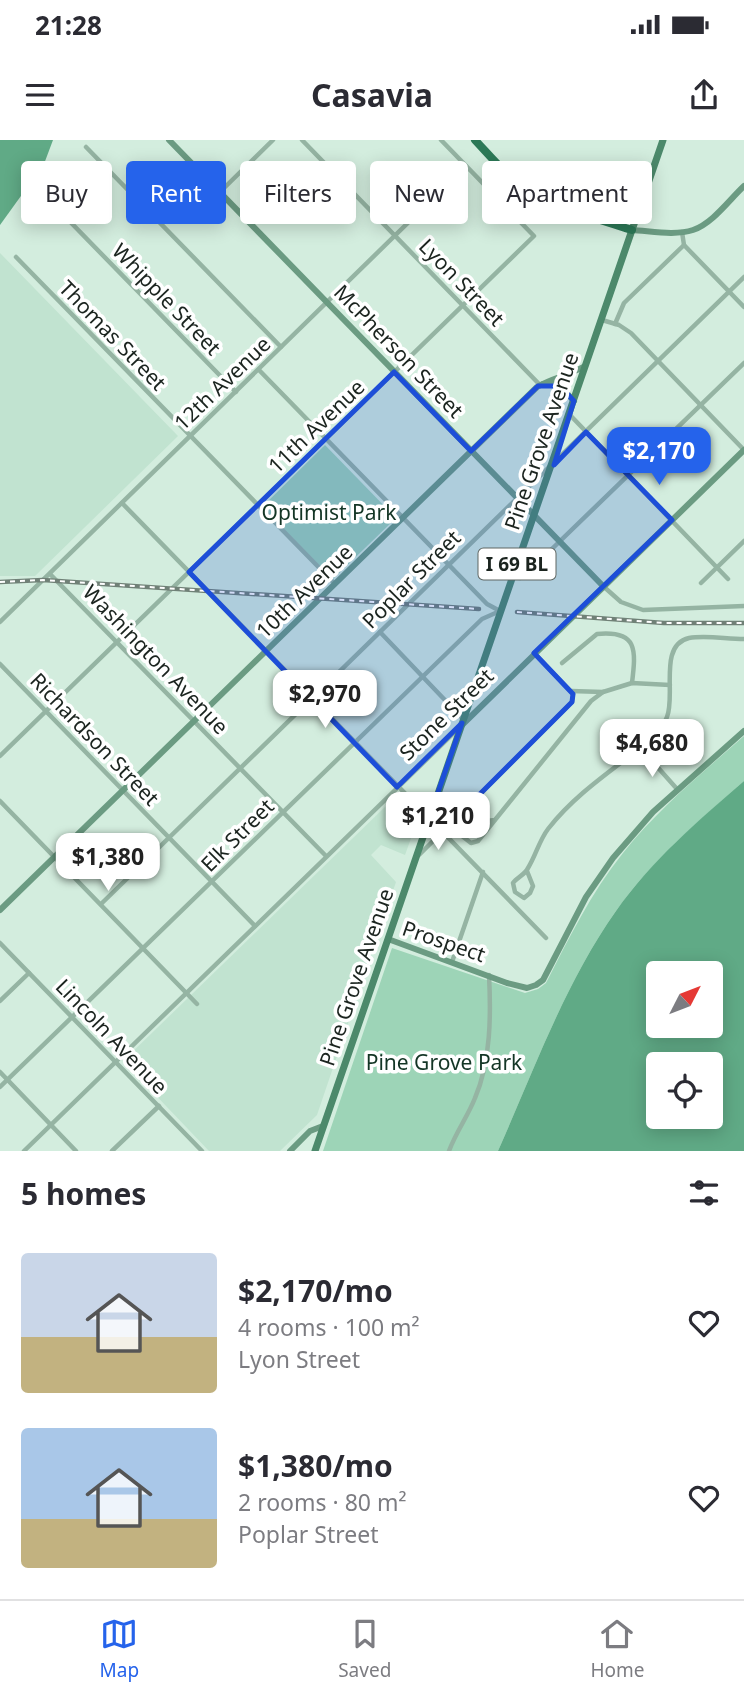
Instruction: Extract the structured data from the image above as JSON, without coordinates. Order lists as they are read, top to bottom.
{
  "streets": {
    "main road": ["Pine Grove Avenue", "I 69 BL"],
    "street": [
      "Lyon Street",
      "Whipple Street",
      "Thomas Street",
      "McPherson Street",
      "12th Avenue",
      "11th Avenue",
      "Poplar Street",
      "10th Avenue",
      "Washington Avenue",
      "Stone Street",
      "Richardson Street",
      "Elk Street",
      "Prospect",
      "Lincoln Avenue"
    ]
  },
  "crossings": [
    ["Lyon Street", "12th Avenue"],
    ["Lyon Street", "11th Avenue"],
    ["Lyon Street", "10th Avenue"],
    ["Whipple Street", "12th Avenue"],
    ["Thomas Street", "12th Avenue"],
    ["Thomas Street", "11th Avenue"],
    ["Thomas Street", "10th Avenue"],
    ["McPherson Street", "12th Avenue"],
    ["McPherson Street", "11th Avenue"],
    ["McPherson Street", "Pine Grove Avenue"],
    ["McPherson Street", "Poplar Street"],
    ["McPherson Street", "10th Avenue"],
    ["McPherson Street", "Stone Street"],
    ["12th Avenue", "Washington Avenue"],
    ["11th Avenue", "Washington Avenue"],
    ["11th Avenue", "Richardson Street"],
    ["Pine Grove Avenue", "Poplar Street"],
    ["Pine Grove Avenue", "10th Avenue"],
    ["Pine Grove Avenue", "Stone Street"],
    ["Pine Grove Avenue", "Elk Street"],
    ["Pine Grove Avenue", "Prospect"],
    ["Poplar Street", "Washington Avenue"],
    ["Poplar Street", "Richardson Street"],
    ["10th Avenue", "Washington Avenue"],
    ["10th Avenue", "Richardson Street"],
    ["Washington Avenue", "Stone Street"],
    ["Washington Avenue", "Elk Street"],
    ["Stone Street", "Richardson Street"],
    ["Stone Street", "Lincoln Avenue"],
    ["Richardson Street", "Elk Street"],
    ["Elk Street", "Lincoln Avenue"]
  ],
  "parks": ["Optimist Park", "Pine Grove Park"],
  "north": "top right",
  "page": {
    "status": "21:28",
    "header": "Casavia",
    "chip": [
      "Buy",
      "Rent",
      "Filters",
      "New",
      "Apartment"
    ],
    "price": [
      "$2,170",
      "$2,970",
      "$4,680",
      "$1,210",
      "$1,380"
    ],
    "heading": "5 homes",
    "list": [
      {
        "name": "$2,170/mo",
        "note": "4 rooms · 100 m² · Lyon Street"
      },
      {
        "name": "$1,380/mo",
        "note": "2 rooms · 80 m² · Poplar Street"
      }
    ],
    "tabs": ["Map", "Saved", "Home"]
  }
}
